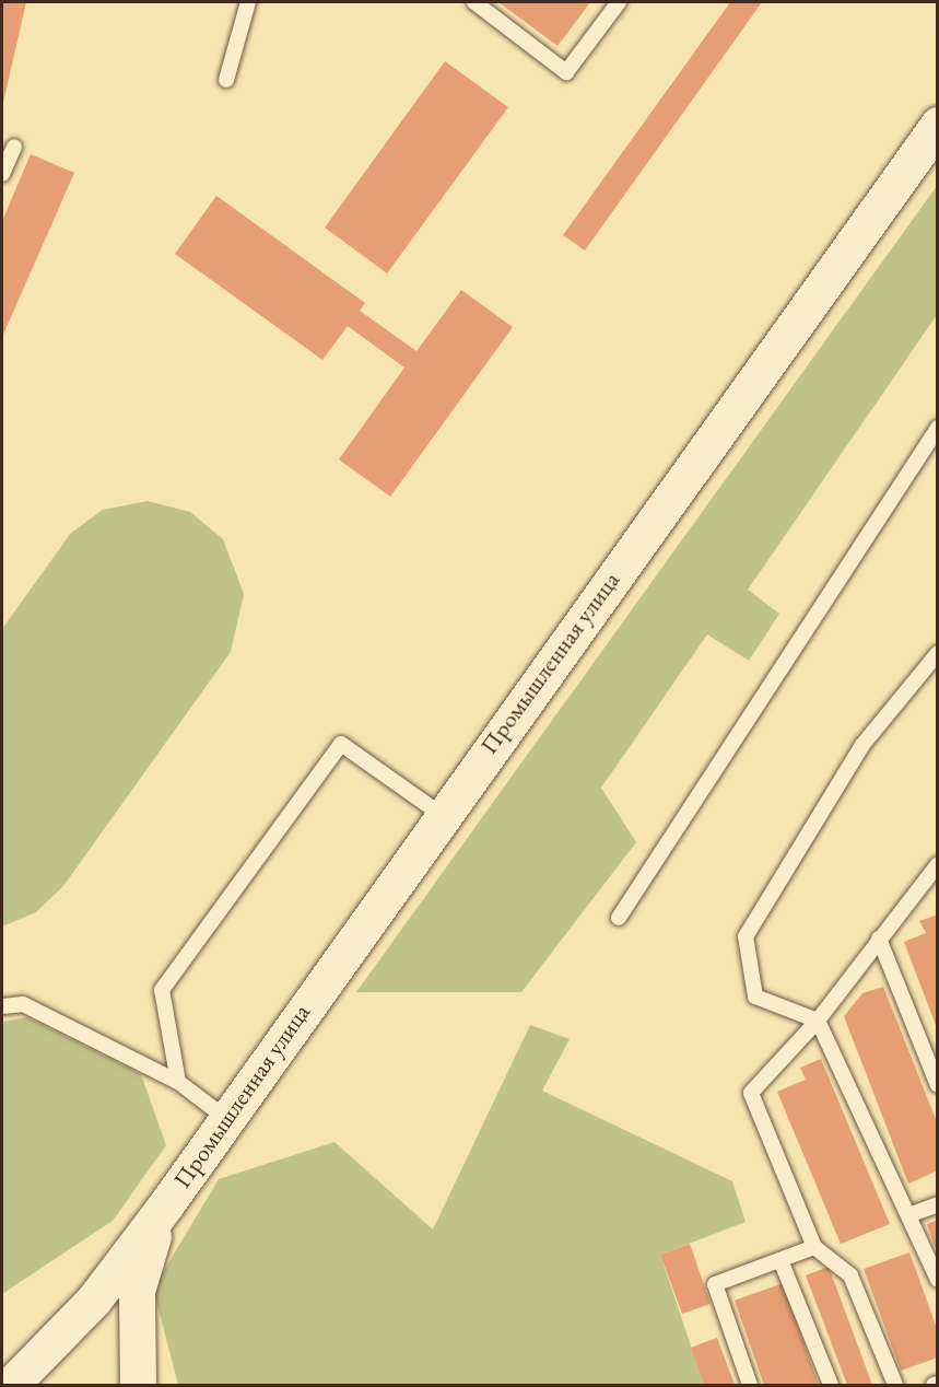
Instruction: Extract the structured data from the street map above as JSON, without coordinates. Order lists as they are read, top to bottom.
{
  "streets": {
    "street": ["Промышленная улица"]
  }
}
